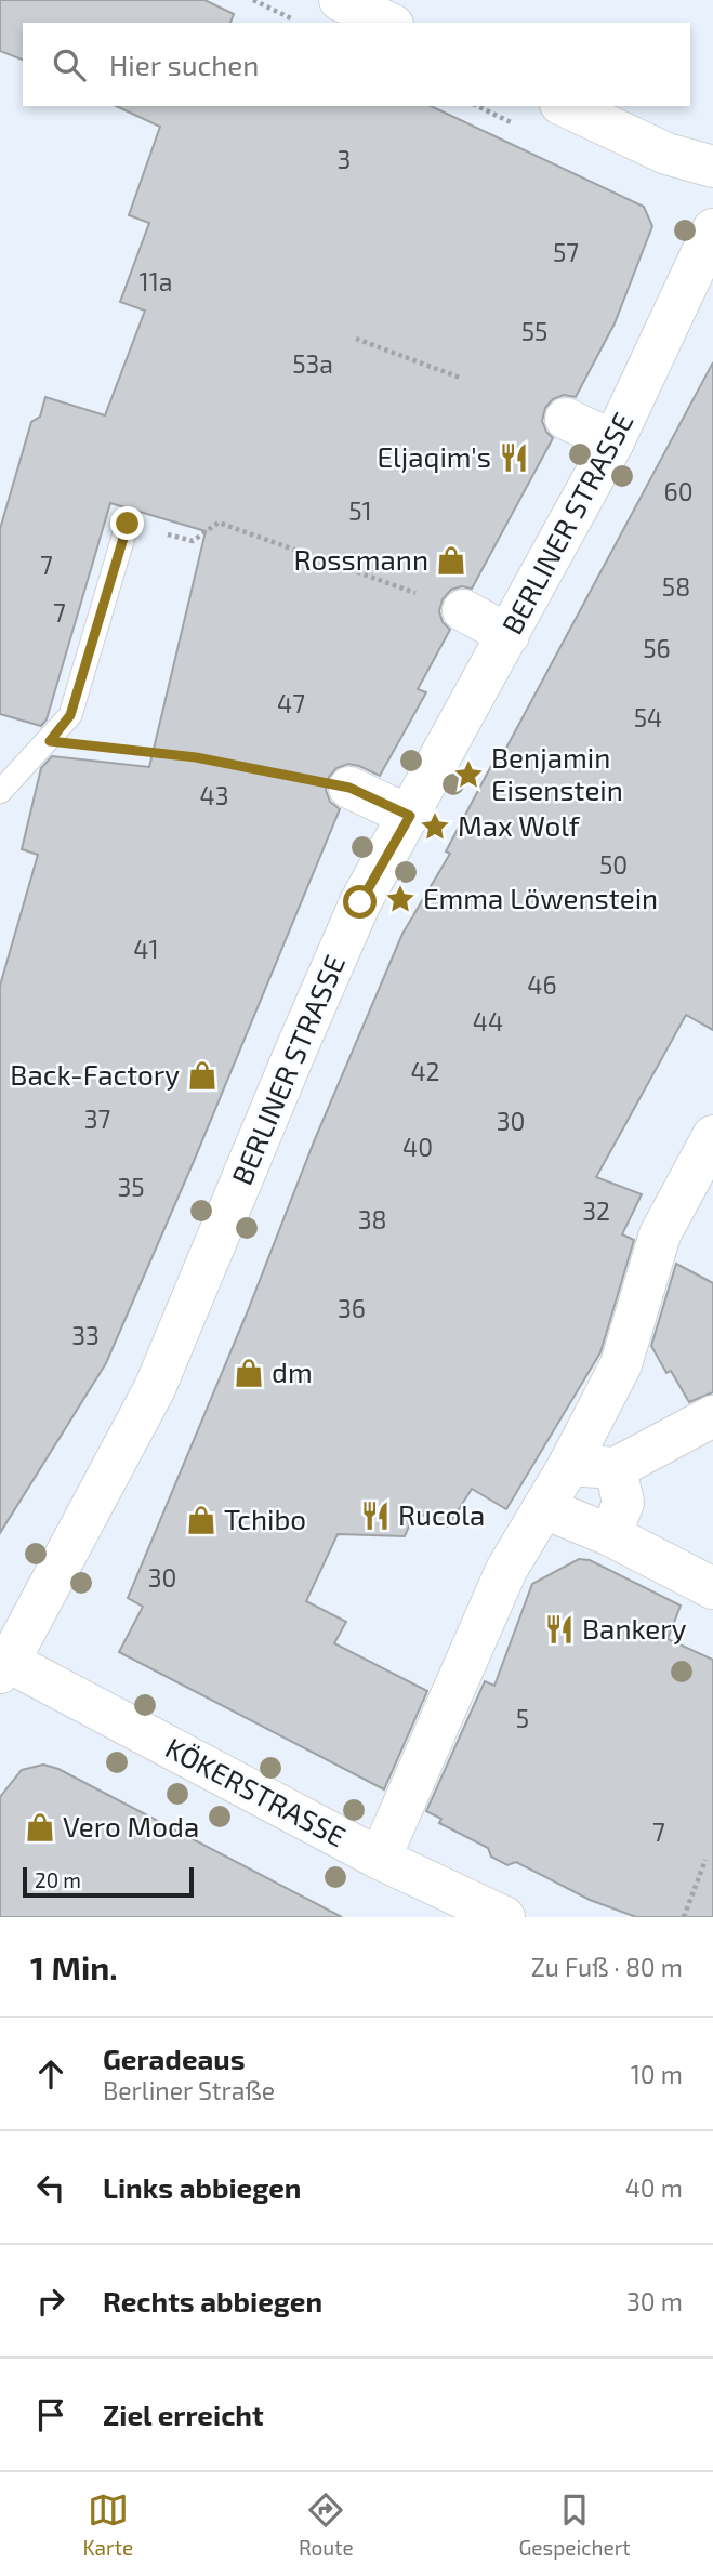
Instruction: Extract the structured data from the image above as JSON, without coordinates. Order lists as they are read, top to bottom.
{
  "streets": {
    "street": ["BERLINER STRASSE", "KÖKERSTRASSE"]
  },
  "crossings": [
    ["BERLINER STRASSE", "KÖKERSTRASSE"]
  ],
  "places": {
    "restaurant": ["Eljaqim's", "Rucola", "Bankery"],
    "shop": [
      "Rossmann",
      "Back-Factory",
      "dm",
      "Tchibo",
      "Vero Moda"
    ],
    "place": ["Benjamin Eisenstein", "Max Wolf", "Emma Löwenstein"]
  },
  "house_numbers": [
    "3",
    "57",
    "11a",
    "55",
    "53a",
    "60",
    "51",
    "7",
    "58",
    "7",
    "56",
    "47",
    "54",
    "43",
    "50",
    "41",
    "46",
    "44",
    "42",
    "37",
    "30",
    "40",
    "35",
    "32",
    "38",
    "36",
    "33",
    "30",
    "5",
    "7"
  ],
  "scale_bar": "20 m",
  "page": {
    "search": "Hier suchen",
    "scale": "20 m",
    "heading": ["1 Min.", "Zu Fuß · 80 m"],
    "list": [
      ["Geradeaus", "Berliner Straße", "10 m"],
      ["Links abbiegen", "40 m"],
      ["Rechts abbiegen", "30 m"],
      "Ziel erreicht"
    ],
    "nav": ["Karte", "Route", "Gespeichert"]
  }
}
